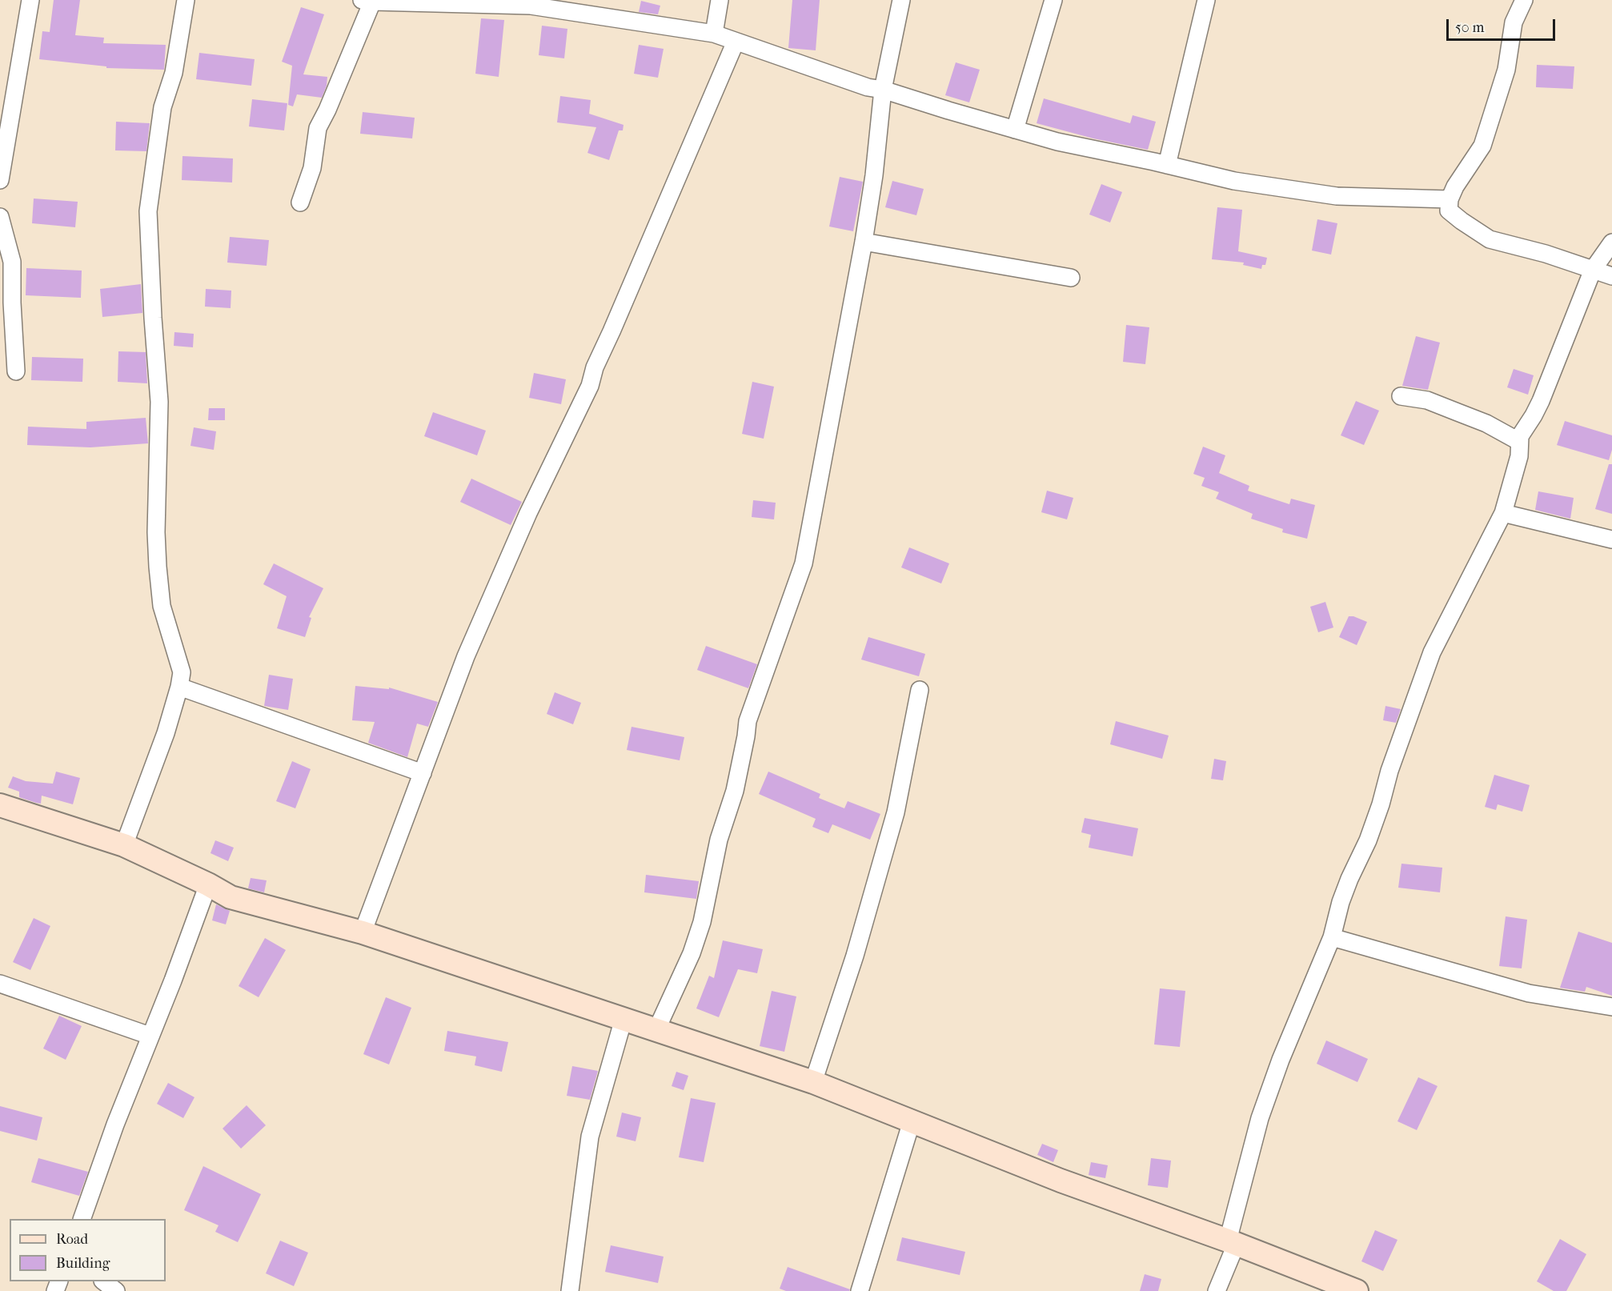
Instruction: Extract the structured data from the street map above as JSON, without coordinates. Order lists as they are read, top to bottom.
{
  "legend": ["Road", "Building"],
  "scale_bar": "50 m"
}
